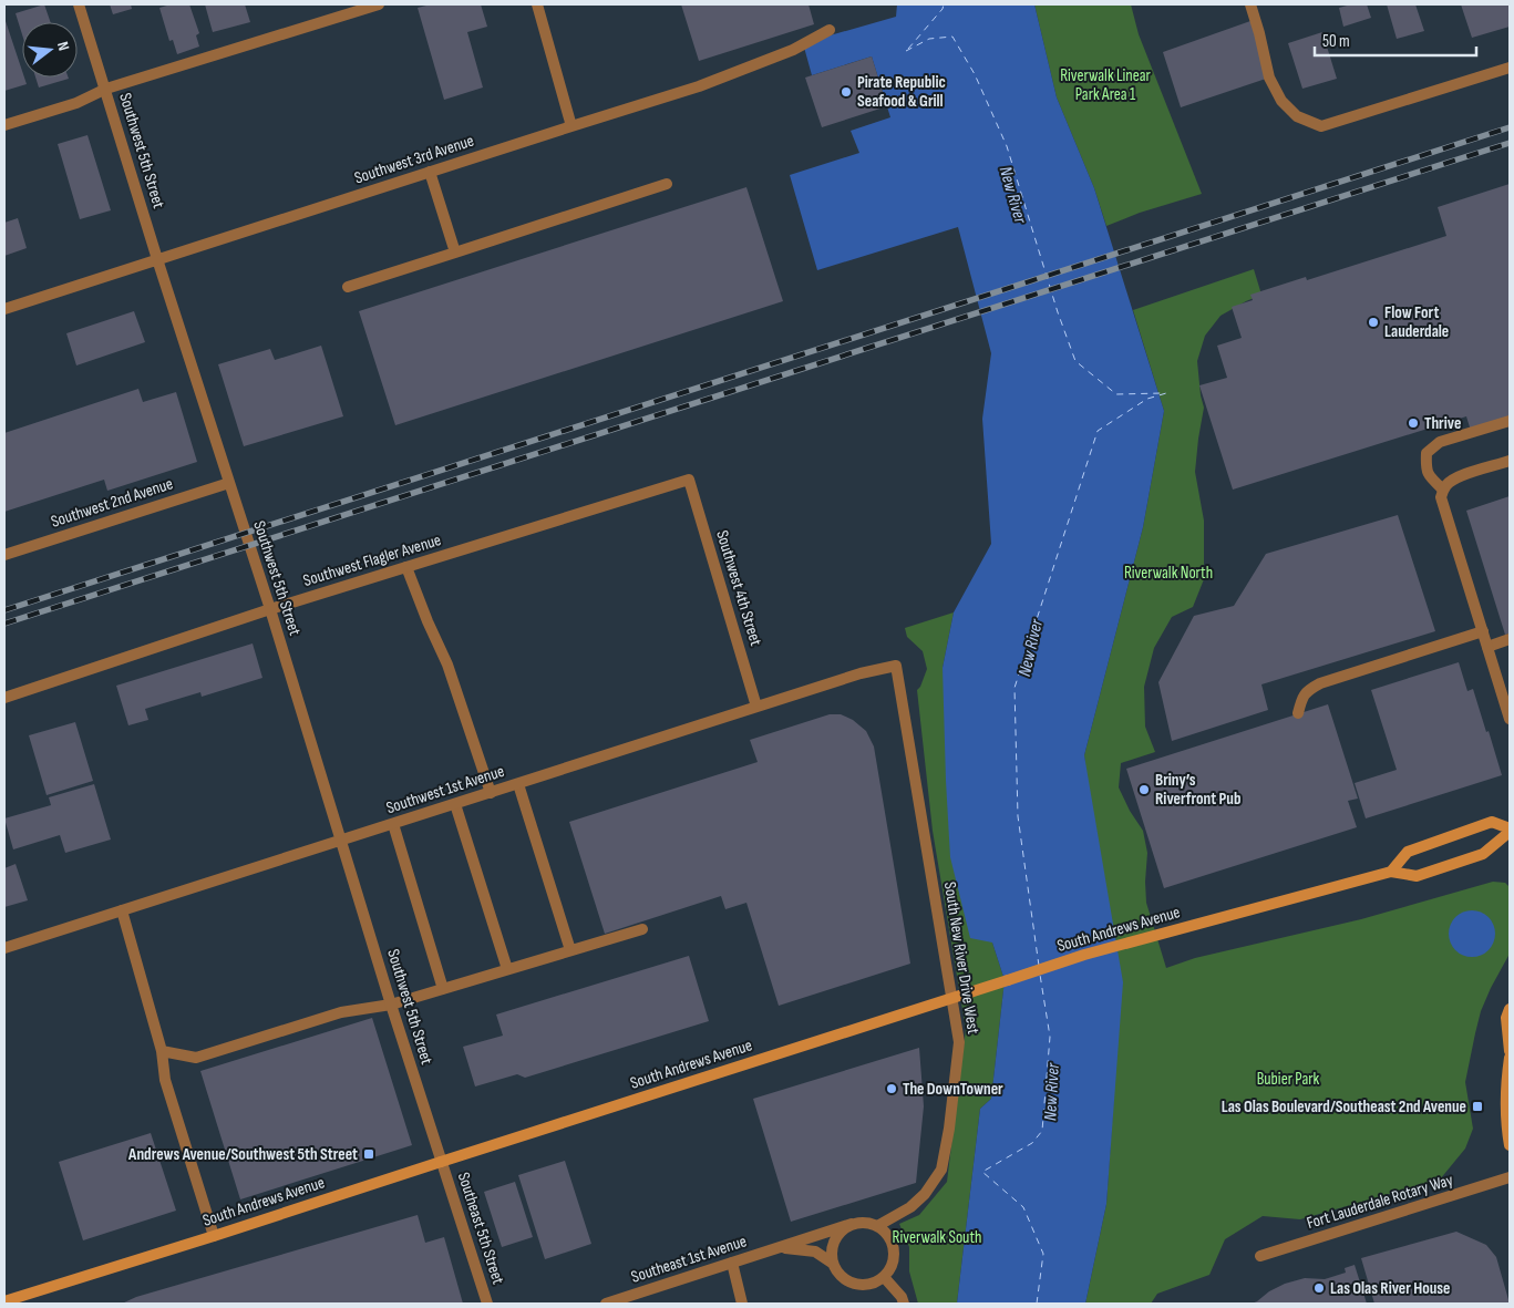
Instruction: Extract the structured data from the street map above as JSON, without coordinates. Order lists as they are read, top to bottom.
{
  "streets": {
    "main road": ["South Andrews Avenue"],
    "street": [
      "Southwest 5th Street",
      "Southwest 3rd Avenue",
      "Southwest 2nd Avenue",
      "Southwest Flagler Avenue",
      "Southwest 4th Street",
      "Southwest 1st Avenue",
      "South New River Drive West",
      "Fort Lauderdale Rotary Way",
      "Southeast 5th Street",
      "Southeast 1st Avenue"
    ]
  },
  "crossings": [
    ["Southwest 5th Street", "Southwest 3rd Avenue"],
    ["Southwest 5th Street", "Southwest 2nd Avenue"],
    ["Southwest 5th Street", "Southwest Flagler Avenue"],
    ["Southwest 5th Street", "Southwest 1st Avenue"],
    ["Southwest 5th Street", "South Andrews Avenue"],
    ["Southwest 5th Street", "Southeast 5th Street"],
    ["Southwest Flagler Avenue", "Southwest 4th Street"],
    ["Southwest 4th Street", "Southwest 1st Avenue"],
    ["Southwest 1st Avenue", "South New River Drive West"],
    ["South Andrews Avenue", "Southeast 5th Street"],
    ["South New River Drive West", "Southeast 1st Avenue"]
  ],
  "water": ["New River"],
  "parks": [
    "Riverwalk Linear Park Area 1",
    "Riverwalk North",
    "Bubier Park",
    "Riverwalk South"
  ],
  "places": {
    "other": [
      "Pirate Republic Seafood & Grill",
      "Flow Fort Lauderdale",
      "Thrive",
      "Briny’s Riverfront Pub",
      "The DownTowner",
      "Las Olas River House"
    ],
    "transit": ["Las Olas Boulevard/Southeast 2nd Avenue", "Andrews Avenue/Southwest 5th Street"]
  },
  "scale_bar": "50 m",
  "north": "right"
}
